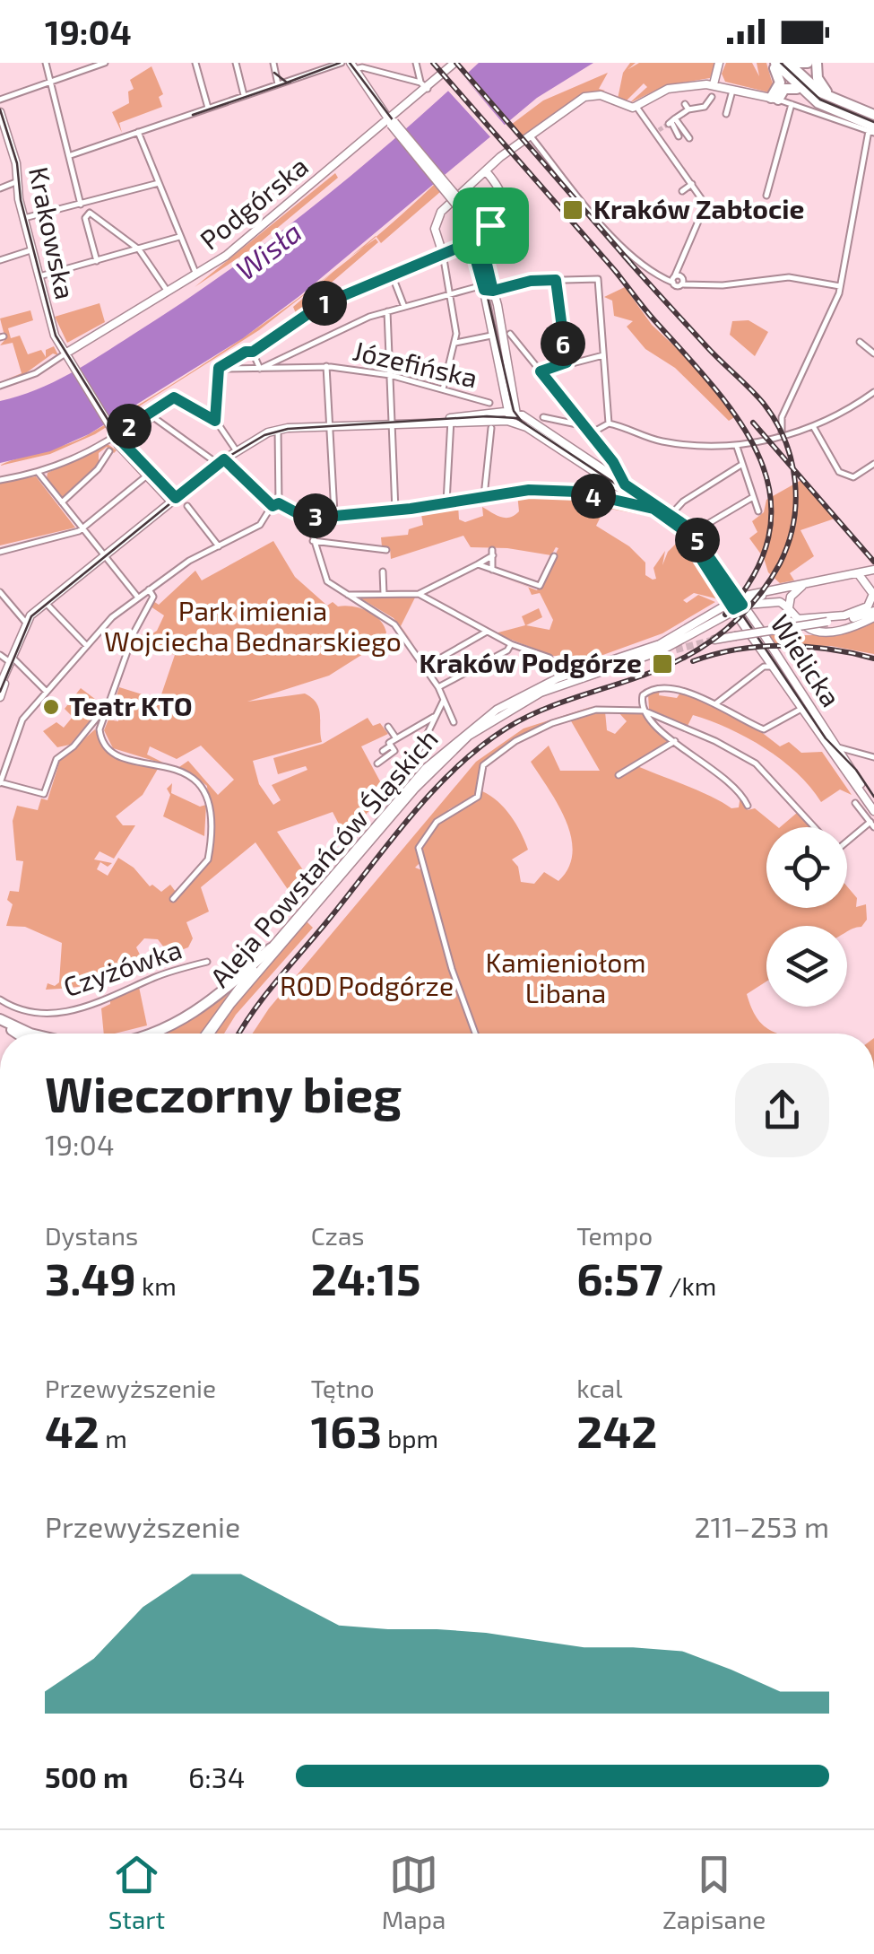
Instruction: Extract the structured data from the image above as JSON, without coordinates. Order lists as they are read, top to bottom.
{
  "streets": {
    "street": [
      "Podgórska",
      "Krakowska",
      "Józefińska",
      "Wielicka",
      "Aleja Powstańców Śląskich",
      "Czyżówka"
    ]
  },
  "crossings": [
    ["Podgórska", "Krakowska"],
    ["Wielicka", "Aleja Powstańców Śląskich"]
  ],
  "water": ["Wisła"],
  "parks": ["Park imienia Wojciecha Bednarskiego", "Kamieniołom Libana", "ROD Podgórze"],
  "places": {
    "transit": ["Kraków Zabłocie", "Kraków Podgórze"],
    "other": ["Teatr KTO"]
  },
  "page": {
    "status": "19:04",
    "pins": [
      "1",
      "6",
      "2",
      "4",
      "3",
      "5"
    ],
    "heading": ["Wieczorny bieg", "19:04"],
    "stats": [
      ["Dystans", "3.49 km"],
      ["Czas", "24:15"],
      ["Tempo", "6:57 /km"],
      ["Przewyższenie", "42 m"],
      ["Tętno", "163 bpm"],
      ["kcal", "242"]
    ],
    "chart": ["Przewyższenie", "211–253 m"],
    "list": [
      {
        "name": "500 m",
        "note": "6:34"
      }
    ],
    "tabs": ["Start", "Mapa", "Zapisane"]
  }
}
